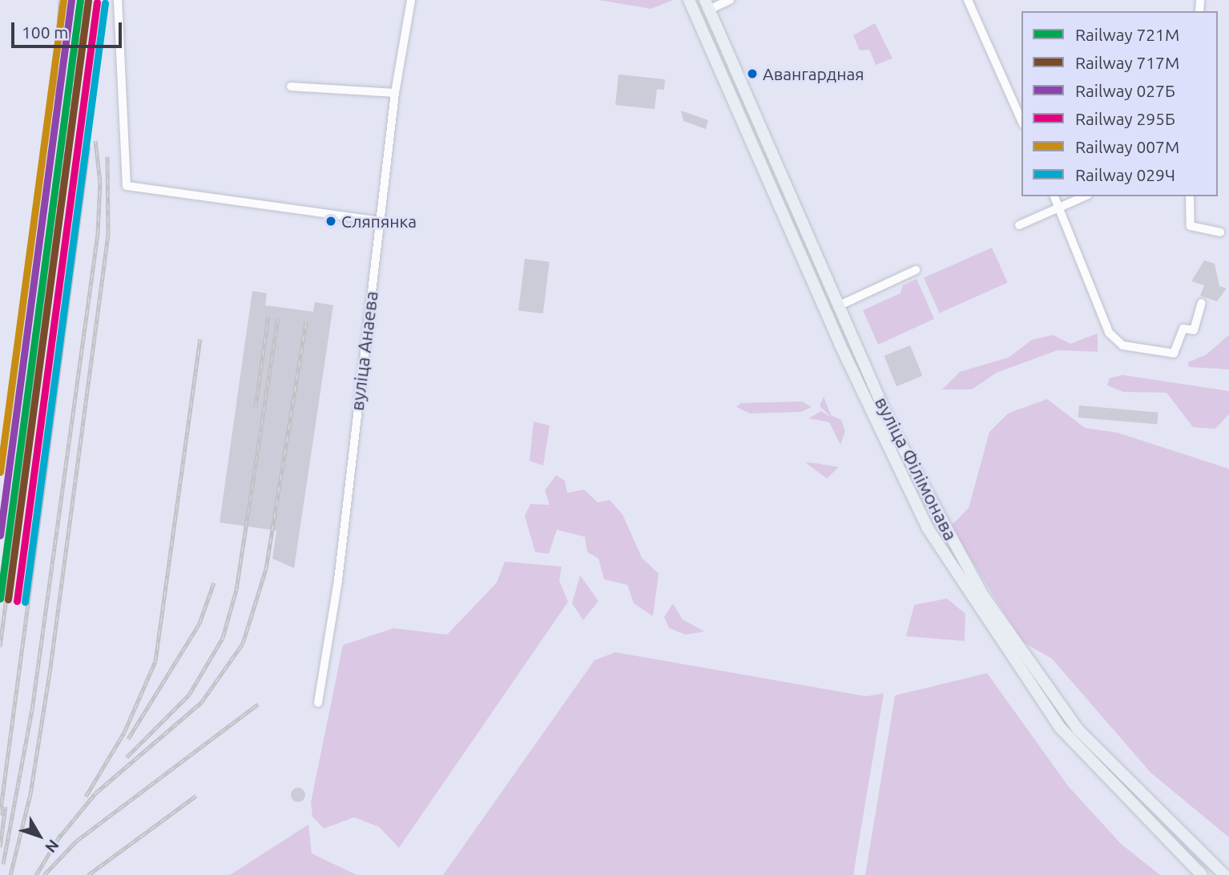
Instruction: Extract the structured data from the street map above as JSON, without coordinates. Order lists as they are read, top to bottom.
{
  "streets": {
    "main road": ["вуліца Філімонава"],
    "street": ["вуліца Анаева"]
  },
  "places": ["Авангардная", "Сляпянка"],
  "lines": [
    "rail line 721М",
    "rail line 027Б",
    "rail line 007М",
    "rail line 717М",
    "rail line 295Б",
    "rail line 029Ч"
  ],
  "legend": [
    "Railway 721М",
    "Railway 717М",
    "Railway 027Б",
    "Railway 295Б",
    "Railway 007М",
    "Railway 029Ч"
  ],
  "scale_bar": "100 m",
  "north": "bottom right"
}
